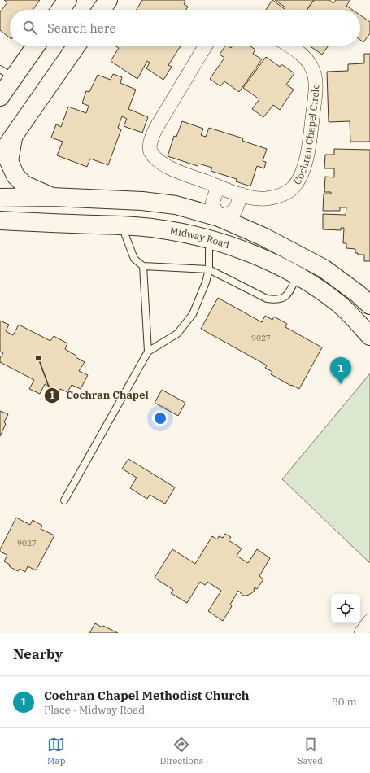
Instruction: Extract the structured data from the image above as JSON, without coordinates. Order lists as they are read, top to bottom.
{
  "streets": {
    "main road": ["Midway Road"],
    "street": ["Cochran Chapel Circle"]
  },
  "places": ["Cochran Chapel"],
  "house_numbers": ["9027", "9027"],
  "page": {
    "search": "Search here",
    "pins": "1",
    "heading": "Nearby",
    "list": [
      {
        "mark": "1",
        "name": "Cochran Chapel Methodist Church",
        "note": "Place · Midway Road",
        "value": "80 m"
      }
    ],
    "nav": ["Map", "Directions", "Saved"]
  }
}
